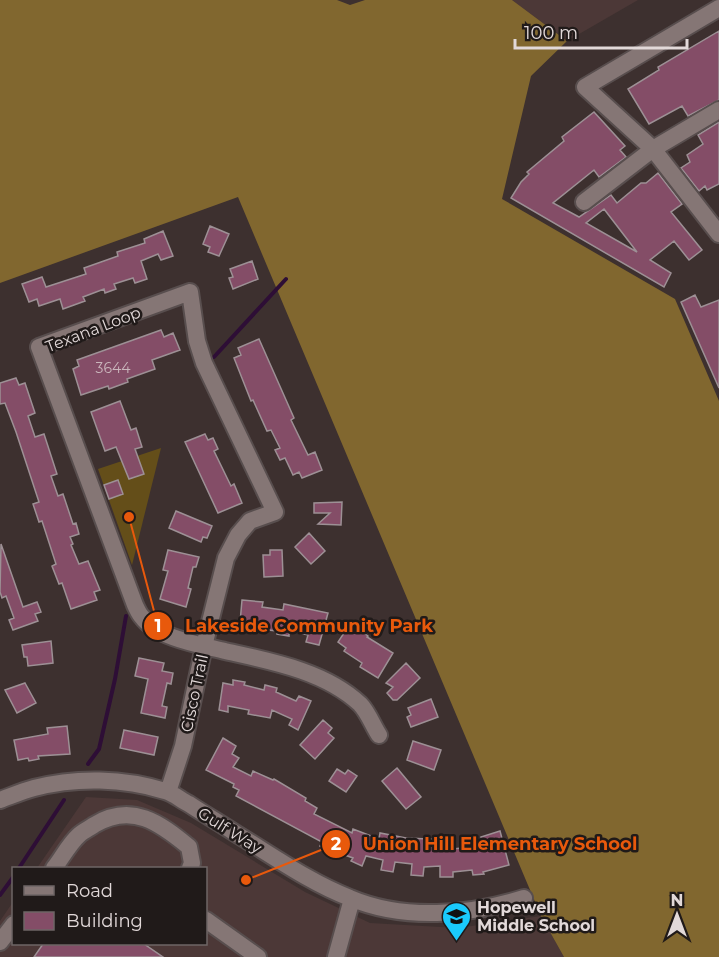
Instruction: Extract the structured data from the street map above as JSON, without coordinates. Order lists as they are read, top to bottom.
{
  "streets": {
    "street": ["Texana Loop", "Cisco Trail", "Gulf Way"]
  },
  "crossings": [
    ["Texana Loop", "Cisco Trail"],
    ["Cisco Trail", "Gulf Way"]
  ],
  "places": {
    "other": ["Lakeside Community Park", "Union Hill Elementary School"],
    "school or university": ["Hopewell Middle School"]
  },
  "house_numbers": ["3644"],
  "legend": ["Road", "Building"],
  "scale_bar": "100 m",
  "north": "top"
}
